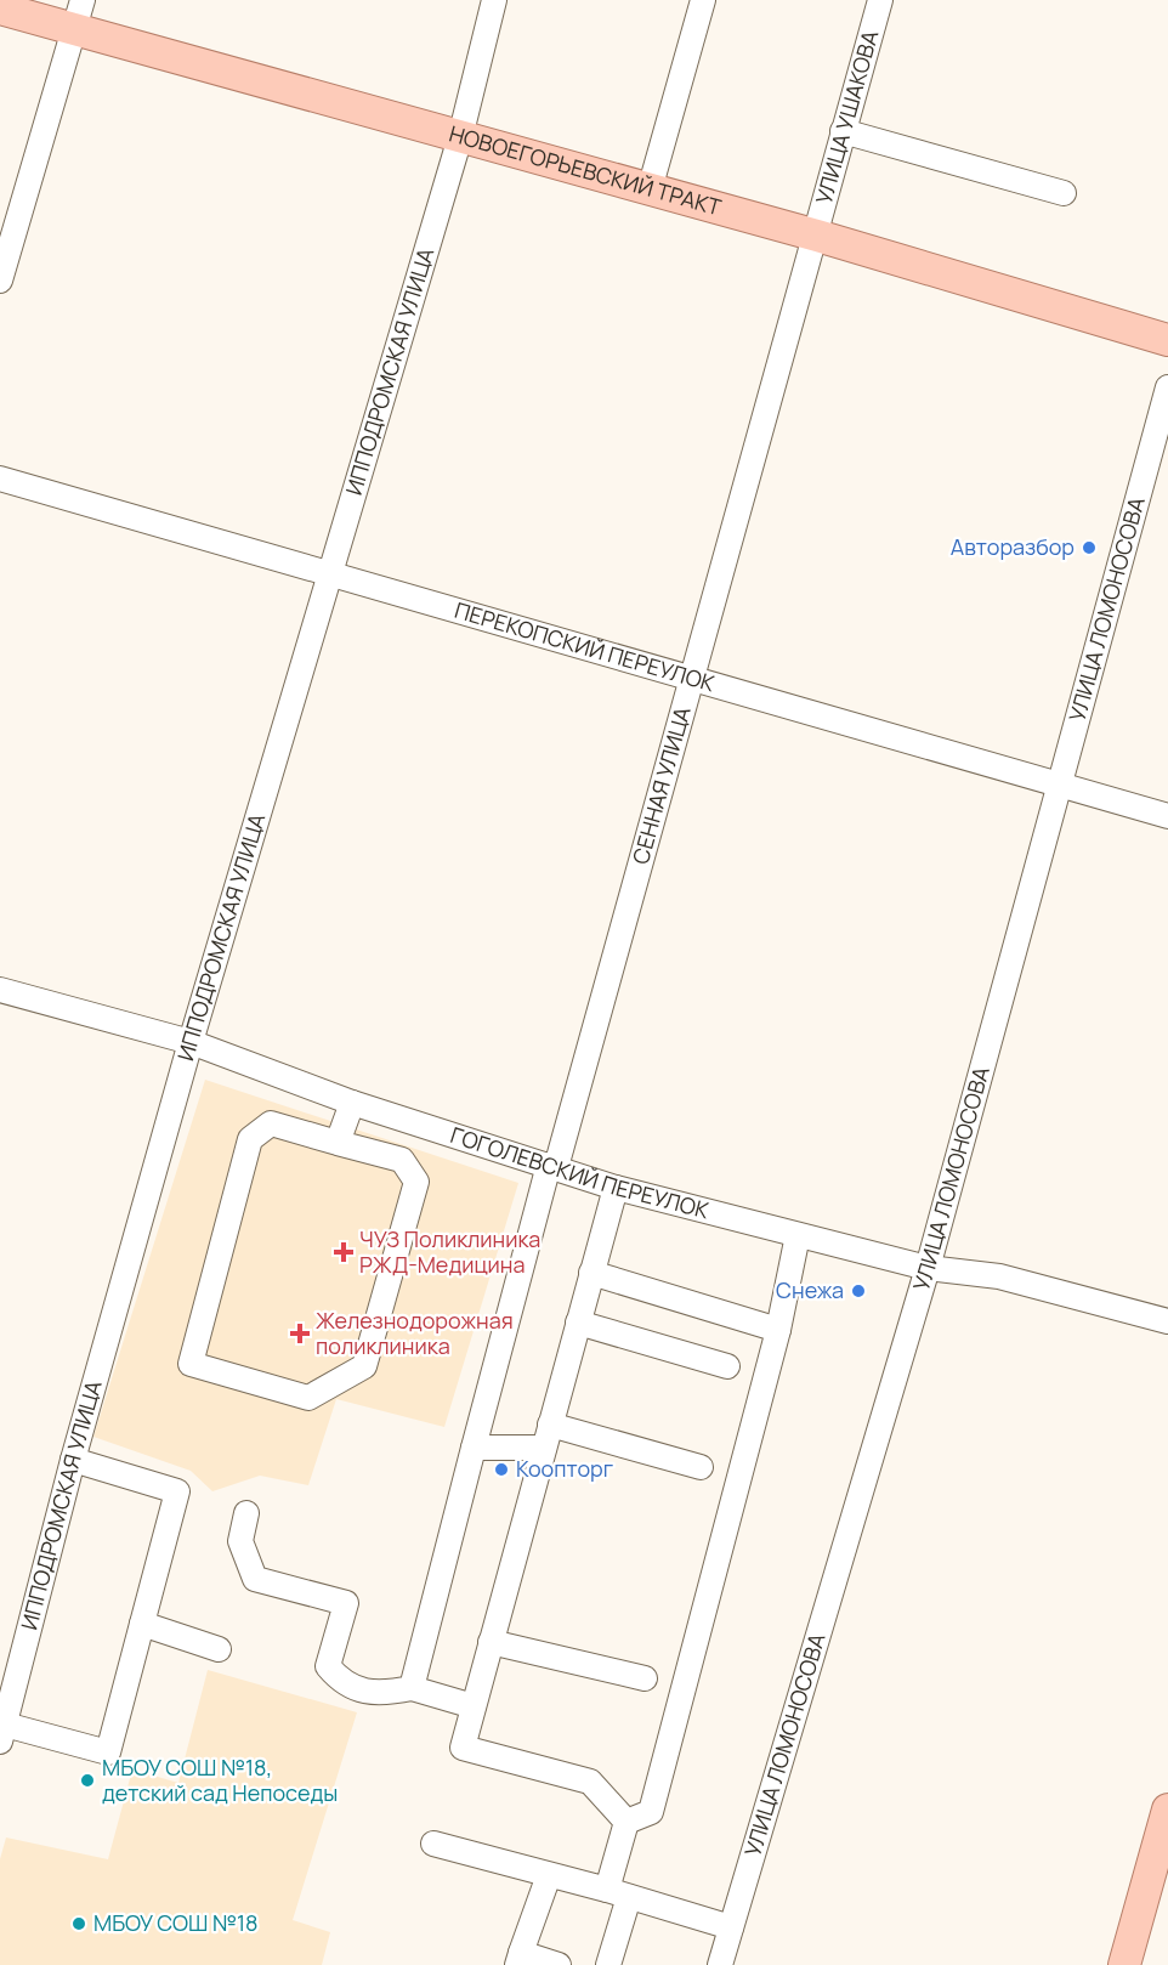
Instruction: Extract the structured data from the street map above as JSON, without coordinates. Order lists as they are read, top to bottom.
{
  "streets": {
    "main road": ["НОВОЕГОРЬЕВСКИЙ ТРАКТ"],
    "street": [
      "УЛИЦА УШАКОВА",
      "ИППОДРОМСКАЯ УЛИЦА",
      "УЛИЦА ЛОМОНОСОВА",
      "ПЕРЕКОПСКИЙ ПЕРЕУЛОК",
      "СЕННАЯ УЛИЦА",
      "ГОГОЛЕВСКИЙ ПЕРЕУЛОК"
    ]
  },
  "crossings": [
    ["УЛИЦА УШАКОВА", "НОВОЕГОРЬЕВСКИЙ ТРАКТ"],
    ["УЛИЦА УШАКОВА", "СЕННАЯ УЛИЦА"],
    ["НОВОЕГОРЬЕВСКИЙ ТРАКТ", "ИППОДРОМСКАЯ УЛИЦА"],
    ["НОВОЕГОРЬЕВСКИЙ ТРАКТ", "СЕННАЯ УЛИЦА"],
    ["ИППОДРОМСКАЯ УЛИЦА", "ПЕРЕКОПСКИЙ ПЕРЕУЛОК"],
    ["ИППОДРОМСКАЯ УЛИЦА", "ГОГОЛЕВСКИЙ ПЕРЕУЛОК"],
    ["УЛИЦА ЛОМОНОСОВА", "ПЕРЕКОПСКИЙ ПЕРЕУЛОК"],
    ["УЛИЦА ЛОМОНОСОВА", "ГОГОЛЕВСКИЙ ПЕРЕУЛОК"],
    ["ПЕРЕКОПСКИЙ ПЕРЕУЛОК", "СЕННАЯ УЛИЦА"],
    ["СЕННАЯ УЛИЦА", "ГОГОЛЕВСКИЙ ПЕРЕУЛОК"]
  ],
  "places": {
    "other": [
      "Авторазбор",
      "Снежа",
      "Коопторг",
      "МБОУ СОШ №18, детский сад Непоседы",
      "МБОУ СОШ №18"
    ],
    "health": ["ЧУЗ Поликлиника РЖД-Медицина", "Железнодорожная поликлиника"]
  }
}
